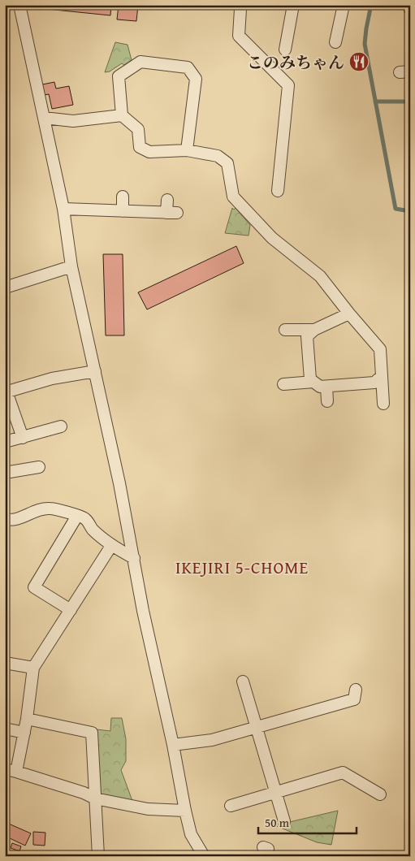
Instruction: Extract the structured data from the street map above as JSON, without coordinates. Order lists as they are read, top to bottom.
{
  "districts": ["IKEJIRI 5-CHOME"],
  "places": {
    "restaurant": ["このみちゃん"]
  },
  "scale_bar": "50 m"
}
